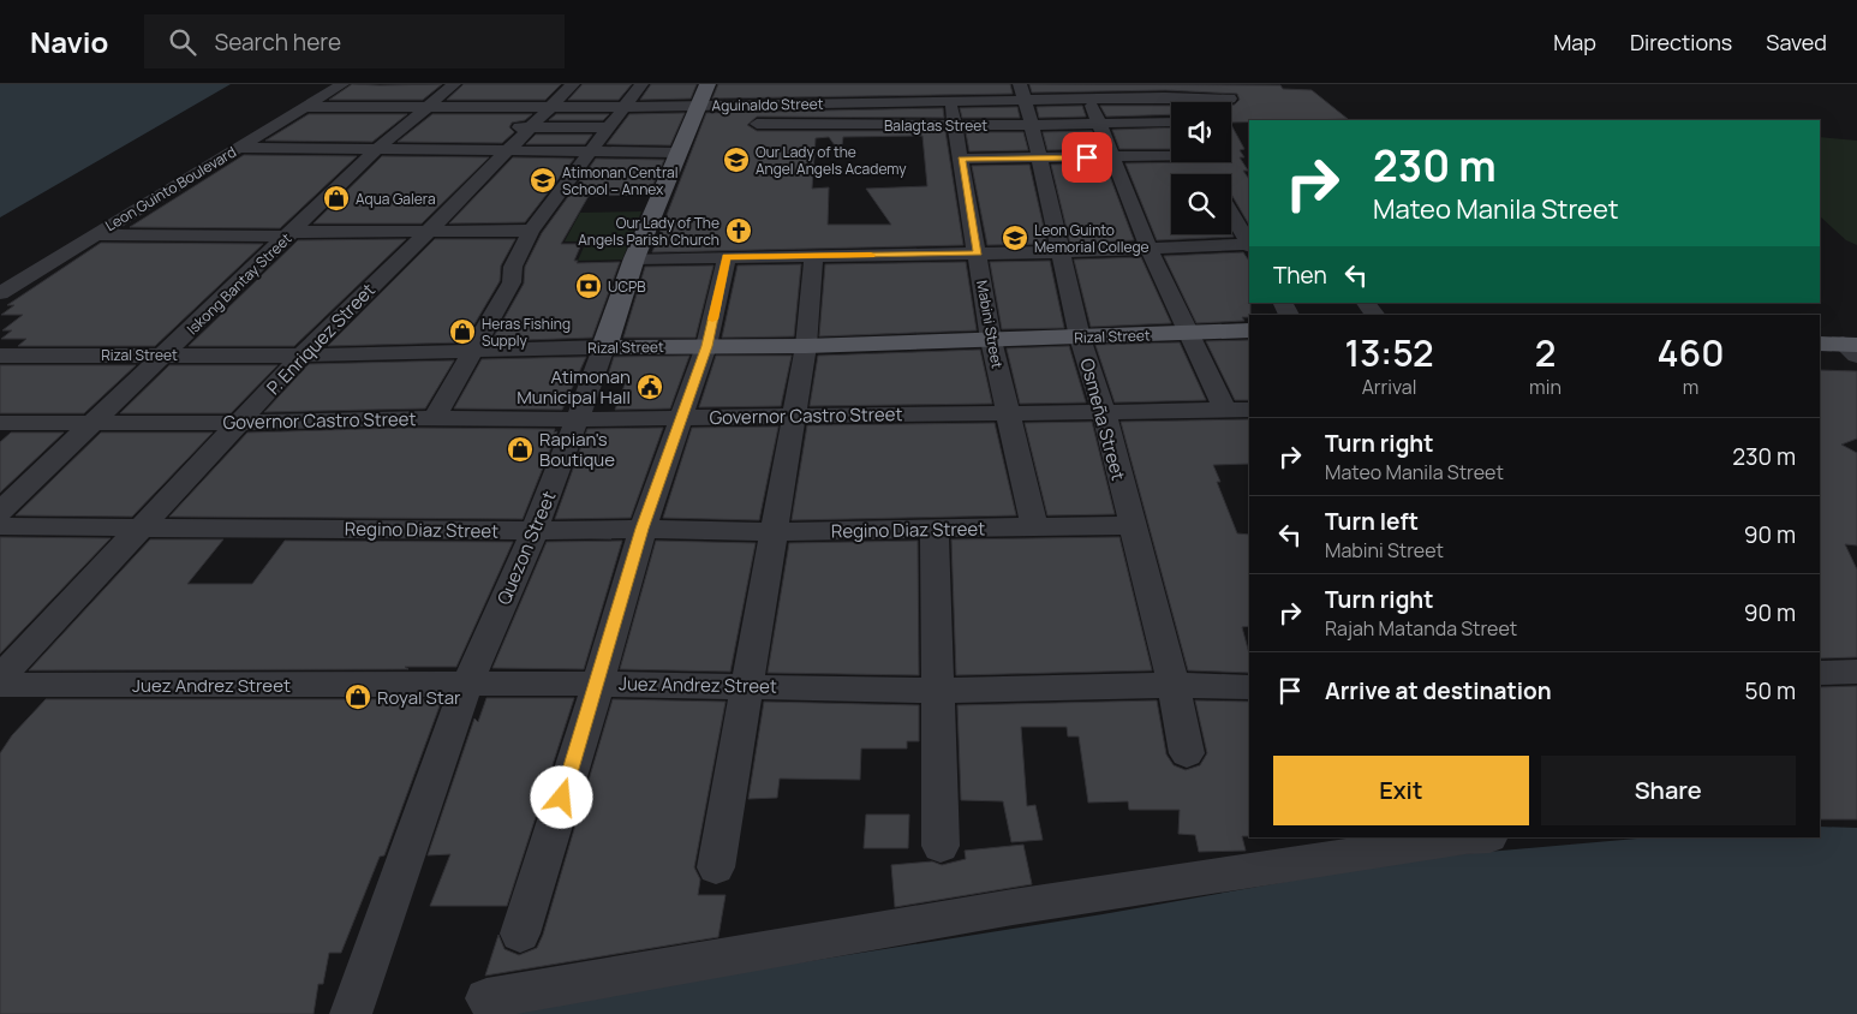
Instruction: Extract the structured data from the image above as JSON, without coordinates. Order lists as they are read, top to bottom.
{
  "streets": {
    "main road": ["Rizal Street", "Quezon Street"],
    "street": [
      "Aguinaldo Street",
      "Balagtas Street",
      "Leon Guinto Boulevard",
      "Iskong Bantay Street",
      "Mabini Street",
      "P. Enriquez Street",
      "Governor Castro Street",
      "Osmeña Street",
      "Regino Diaz Street",
      "Juez Andrez Street"
    ]
  },
  "crossings": [
    ["Aguinaldo Street", "Leon Guinto Boulevard"],
    ["Aguinaldo Street", "Iskong Bantay Street"],
    ["Aguinaldo Street", "Mabini Street"],
    ["Aguinaldo Street", "P. Enriquez Street"],
    ["Aguinaldo Street", "Osmeña Street"],
    ["Aguinaldo Street", "Quezon Street"],
    ["Balagtas Street", "Mabini Street"],
    ["Balagtas Street", "Osmeña Street"],
    ["Iskong Bantay Street", "Rizal Street"],
    ["Iskong Bantay Street", "Governor Castro Street"],
    ["Mabini Street", "Rizal Street"],
    ["Mabini Street", "Governor Castro Street"],
    ["Mabini Street", "Regino Diaz Street"],
    ["Rizal Street", "P. Enriquez Street"],
    ["Rizal Street", "Osmeña Street"],
    ["Rizal Street", "Quezon Street"],
    ["P. Enriquez Street", "Governor Castro Street"],
    ["P. Enriquez Street", "Regino Diaz Street"],
    ["Governor Castro Street", "Osmeña Street"],
    ["Governor Castro Street", "Quezon Street"],
    ["Osmeña Street", "Regino Diaz Street"],
    ["Osmeña Street", "Juez Andrez Street"],
    ["Regino Diaz Street", "Quezon Street"],
    ["Quezon Street", "Juez Andrez Street"]
  ],
  "places": {
    "school or university": ["Our Lady of the Angel Angels Academy", "Atimonan Central School – Annex", "Leon Guinto Memorial College"],
    "shop": [
      "Aqua Galera",
      "Heras Fishing Supply",
      "Rapian's Boutique",
      "Royal Star"
    ],
    "church": ["Our Lady of The Angels Parish Church"],
    "bank": ["UCPB"],
    "public building": ["Atimonan Municipal Hall"]
  },
  "page": {
    "header": "Navio",
    "search": "Search here",
    "nav": ["Map", "Directions", "Saved"],
    "turn": ["230 m", "Mateo Manila Street"],
    "then": "Then",
    "eta": [
      "13:52",
      "Arrival",
      "2",
      "min",
      "460",
      "m"
    ],
    "list": [
      {
        "name": "Turn right",
        "note": "Mateo Manila Street",
        "value": "230 m"
      },
      {
        "name": "Turn left",
        "note": "Mabini Street",
        "value": "90 m"
      },
      {
        "name": "Turn right",
        "note": "Rajah Matanda Street",
        "value": "90 m"
      },
      {
        "name": "Arrive at destination",
        "value": "50 m"
      }
    ],
    "buttons": ["Exit", "Share"]
  }
}
